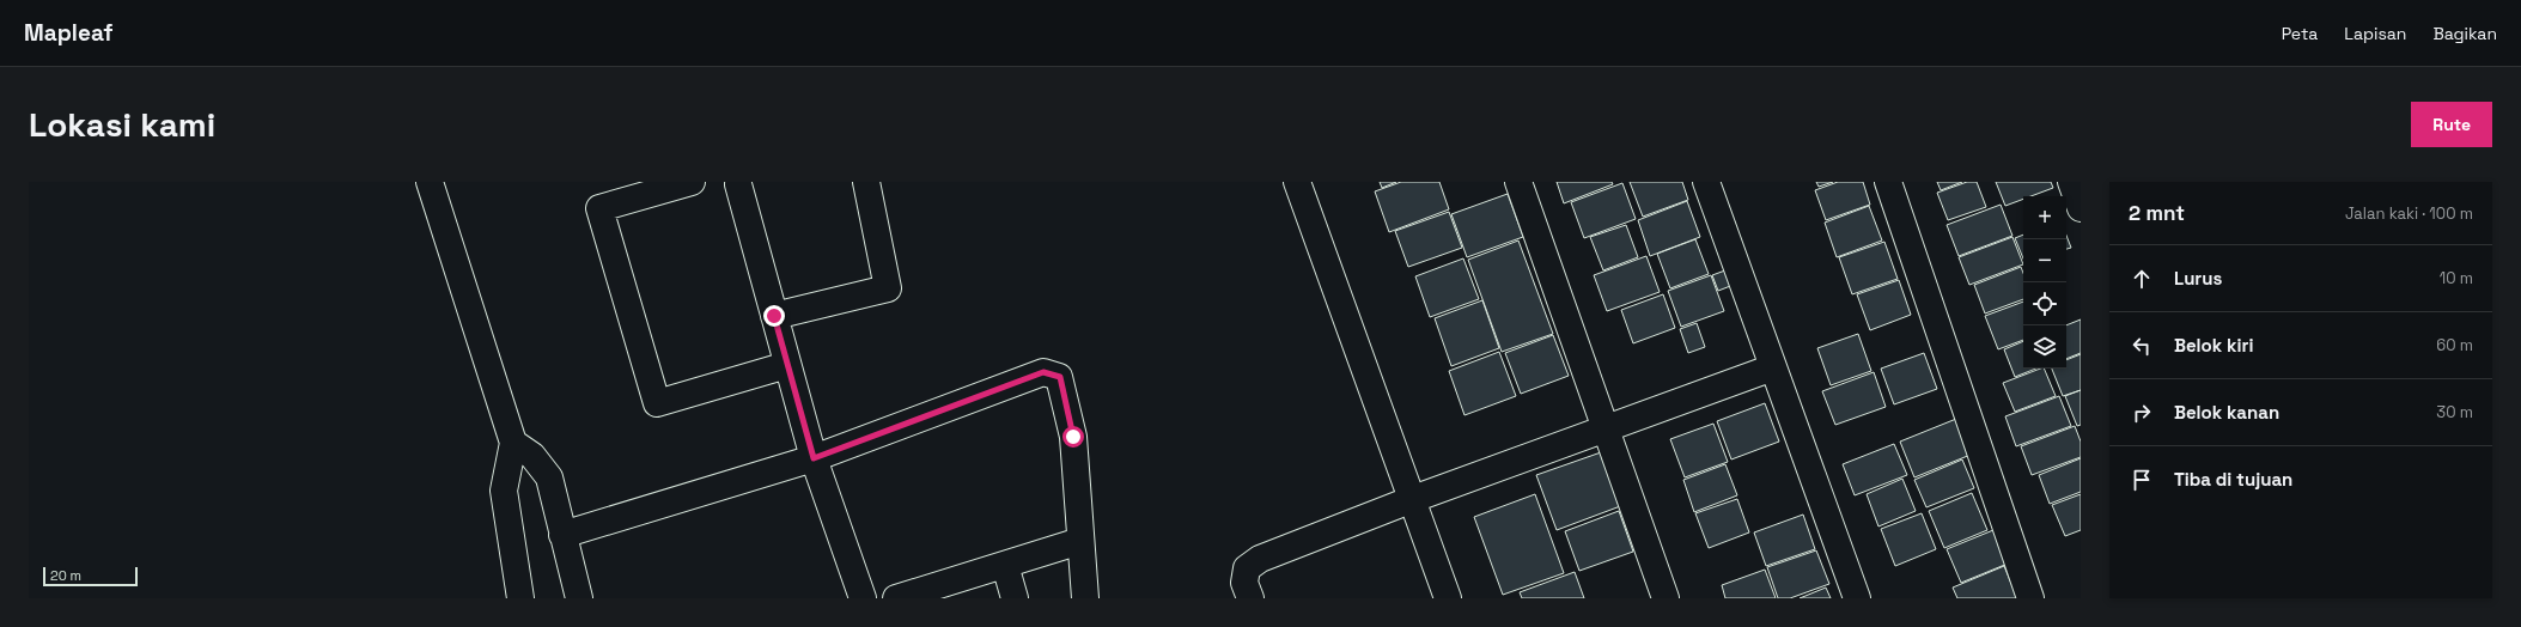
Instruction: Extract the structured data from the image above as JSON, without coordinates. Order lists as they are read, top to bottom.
{
  "scale_bar": "20 m",
  "page": {
    "header": "Mapleaf",
    "nav": ["Peta", "Lapisan", "Bagikan"],
    "buttons": "Rute",
    "title": "Lokasi kami",
    "heading": ["2 mnt", "Jalan kaki · 100 m"],
    "map_buttons": ["+", "−"],
    "list": [
      ["Lurus", "10 m"],
      ["Belok kiri", "60 m"],
      ["Belok kanan", "30 m"],
      "Tiba di tujuan"
    ],
    "scale": "20 m"
  }
}
